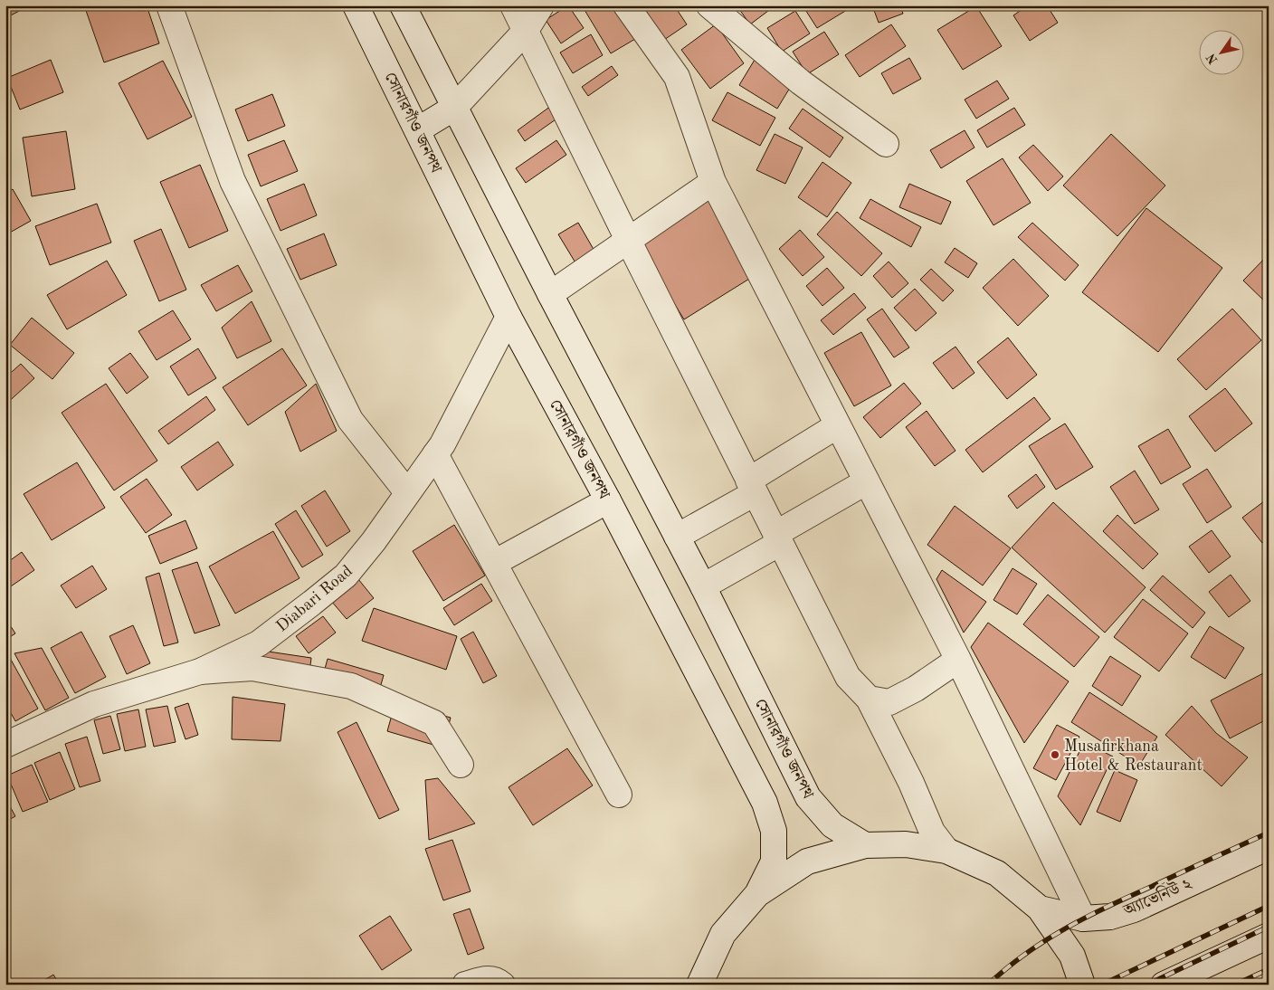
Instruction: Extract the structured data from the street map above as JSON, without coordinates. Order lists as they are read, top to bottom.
{
  "streets": {
    "street": ["সোনারগাঁও জনপথ", "Diabari Road", "অ্যাভেনিউ ২"]
  },
  "crossings": [
    ["সোনারগাঁও জনপথ", "Diabari Road"],
    ["সোনারগাঁও জনপথ", "অ্যাভেনিউ ২"]
  ],
  "places": ["Musafirkhana Hotel & Restaurant"],
  "north": "bottom left"
}
